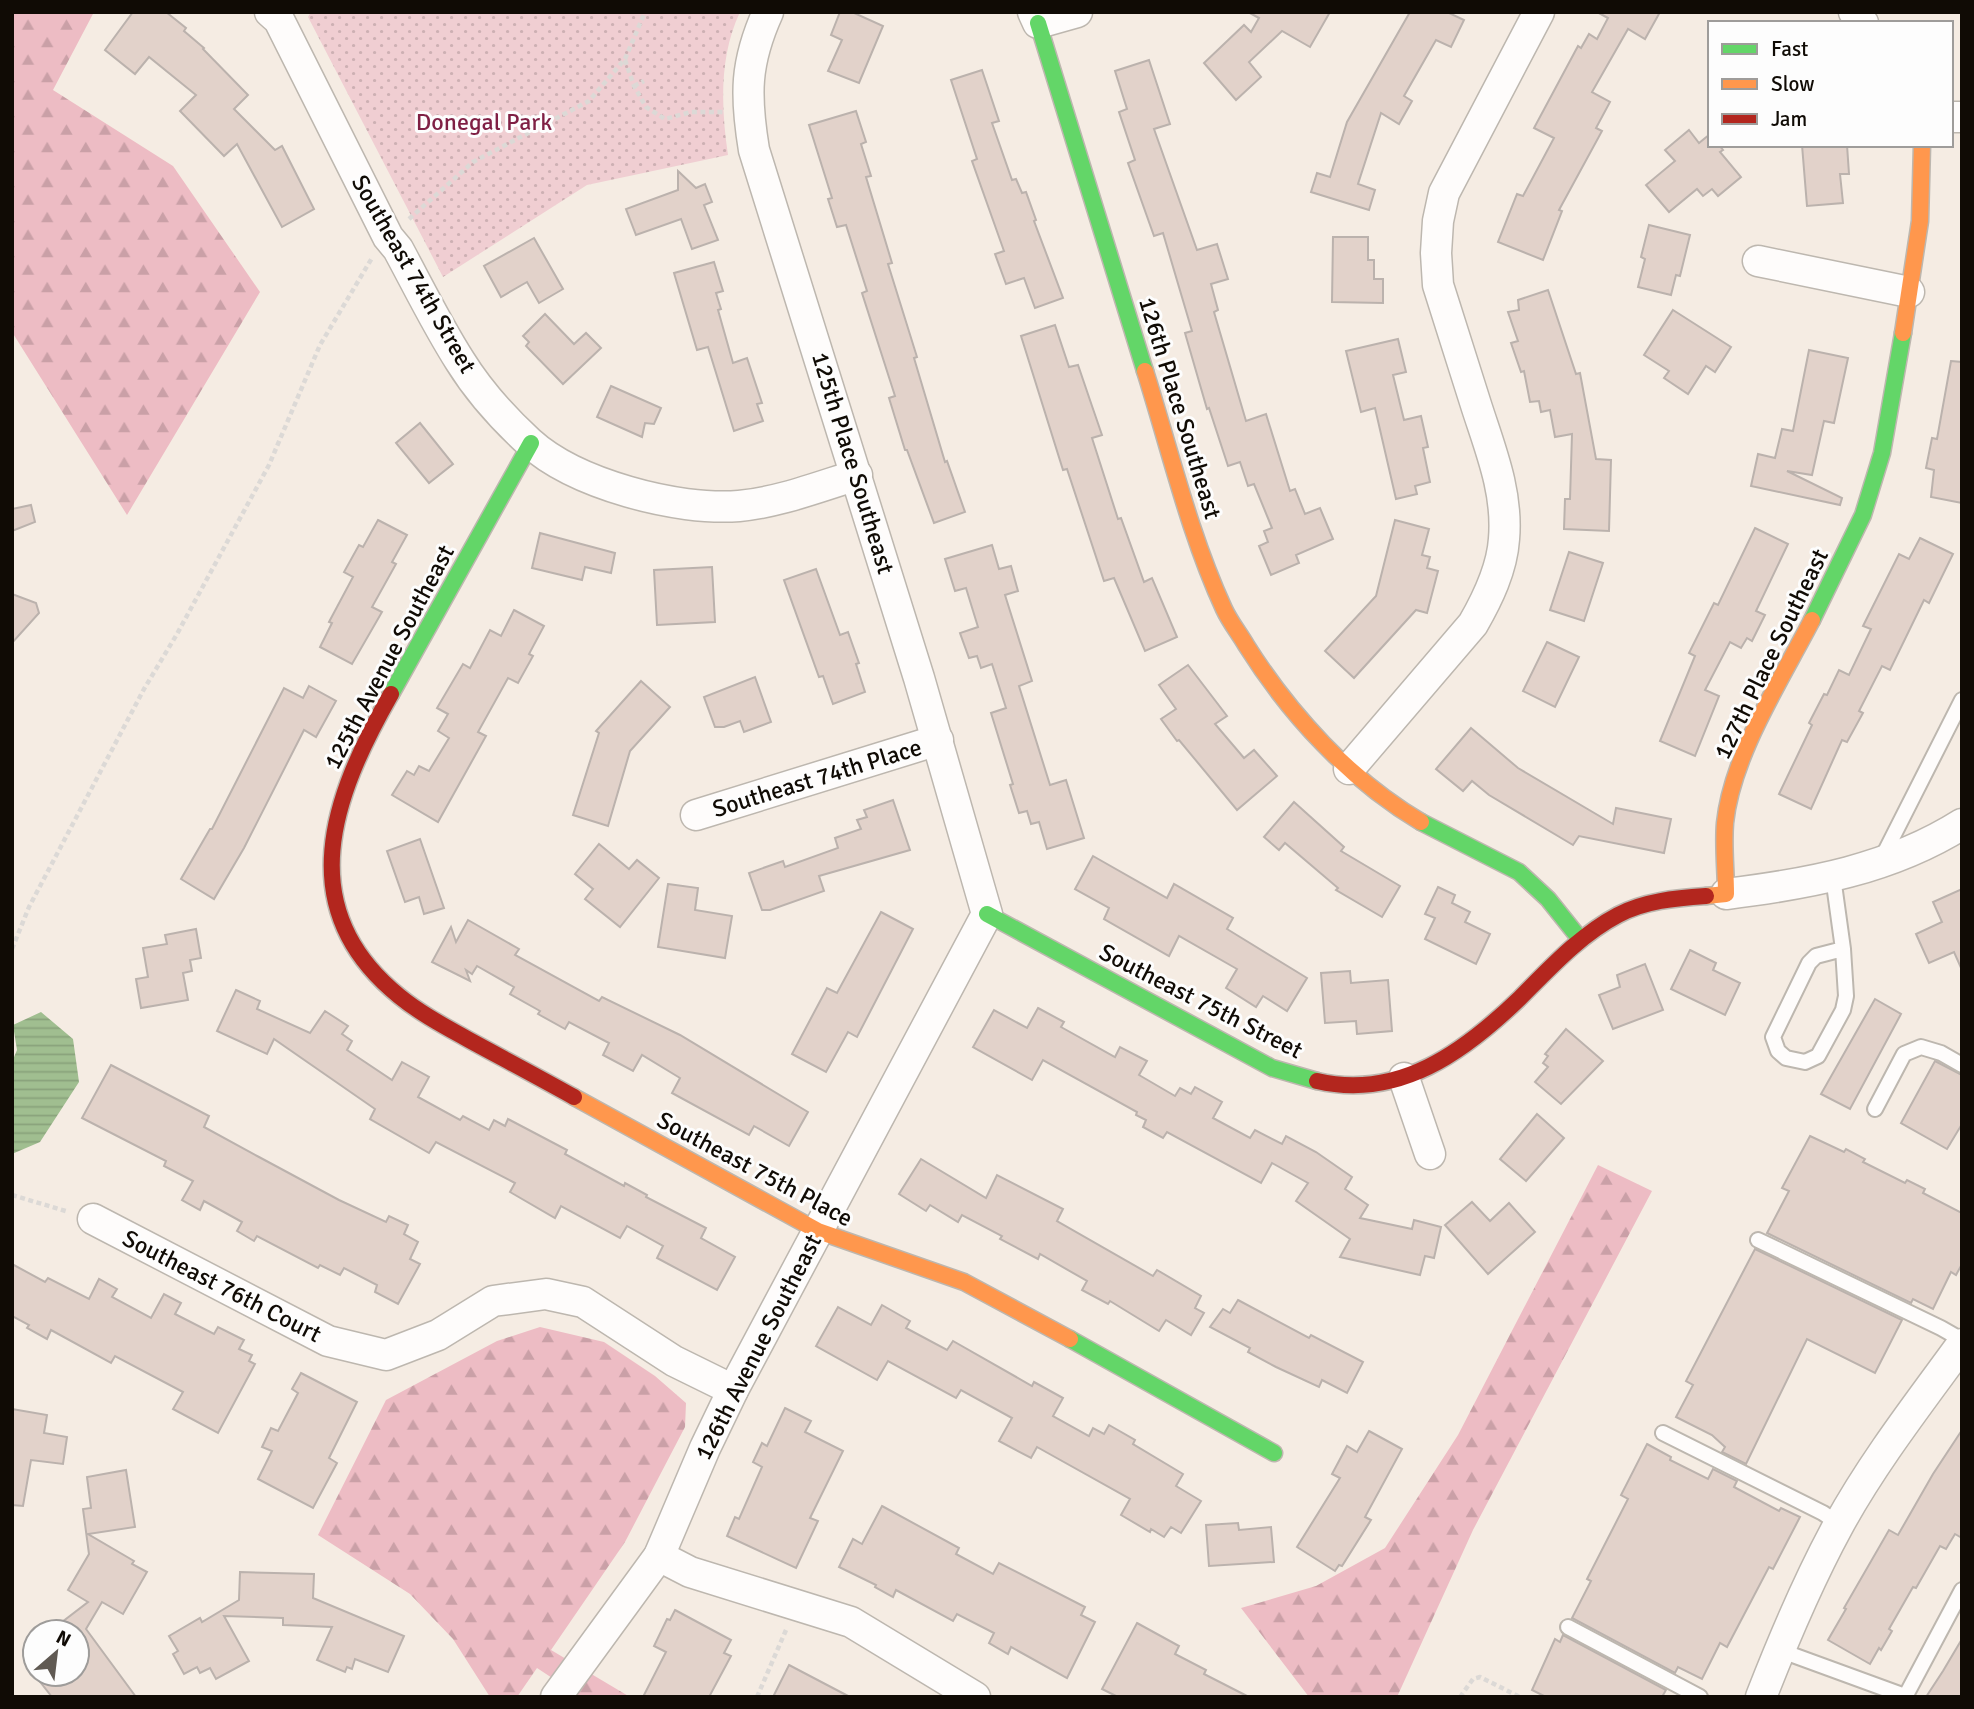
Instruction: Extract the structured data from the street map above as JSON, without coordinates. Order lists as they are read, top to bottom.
{
  "streets": {
    "street": [
      "Southeast 74th Street",
      "126th Place Southeast",
      "125th Place Southeast",
      "127th Place Southeast",
      "125th Avenue Southeast",
      "Southeast 74th Place",
      "Southeast 75th Street",
      "Southeast 75th Place",
      "Southeast 76th Court",
      "126th Avenue Southeast"
    ]
  },
  "crossings": [
    ["Southeast 74th Street", "125th Place Southeast"],
    ["Southeast 74th Street", "125th Avenue Southeast"],
    ["125th Place Southeast", "Southeast 74th Place"],
    ["125th Place Southeast", "Southeast 75th Street"],
    ["125th Place Southeast", "126th Avenue Southeast"],
    ["125th Avenue Southeast", "Southeast 75th Place"],
    ["Southeast 75th Street", "126th Avenue Southeast"],
    ["Southeast 75th Place", "126th Avenue Southeast"],
    ["Southeast 76th Court", "126th Avenue Southeast"]
  ],
  "parks": ["Donegal Park"],
  "legend": ["Fast", "Slow", "Jam"],
  "north": "top right"
}
